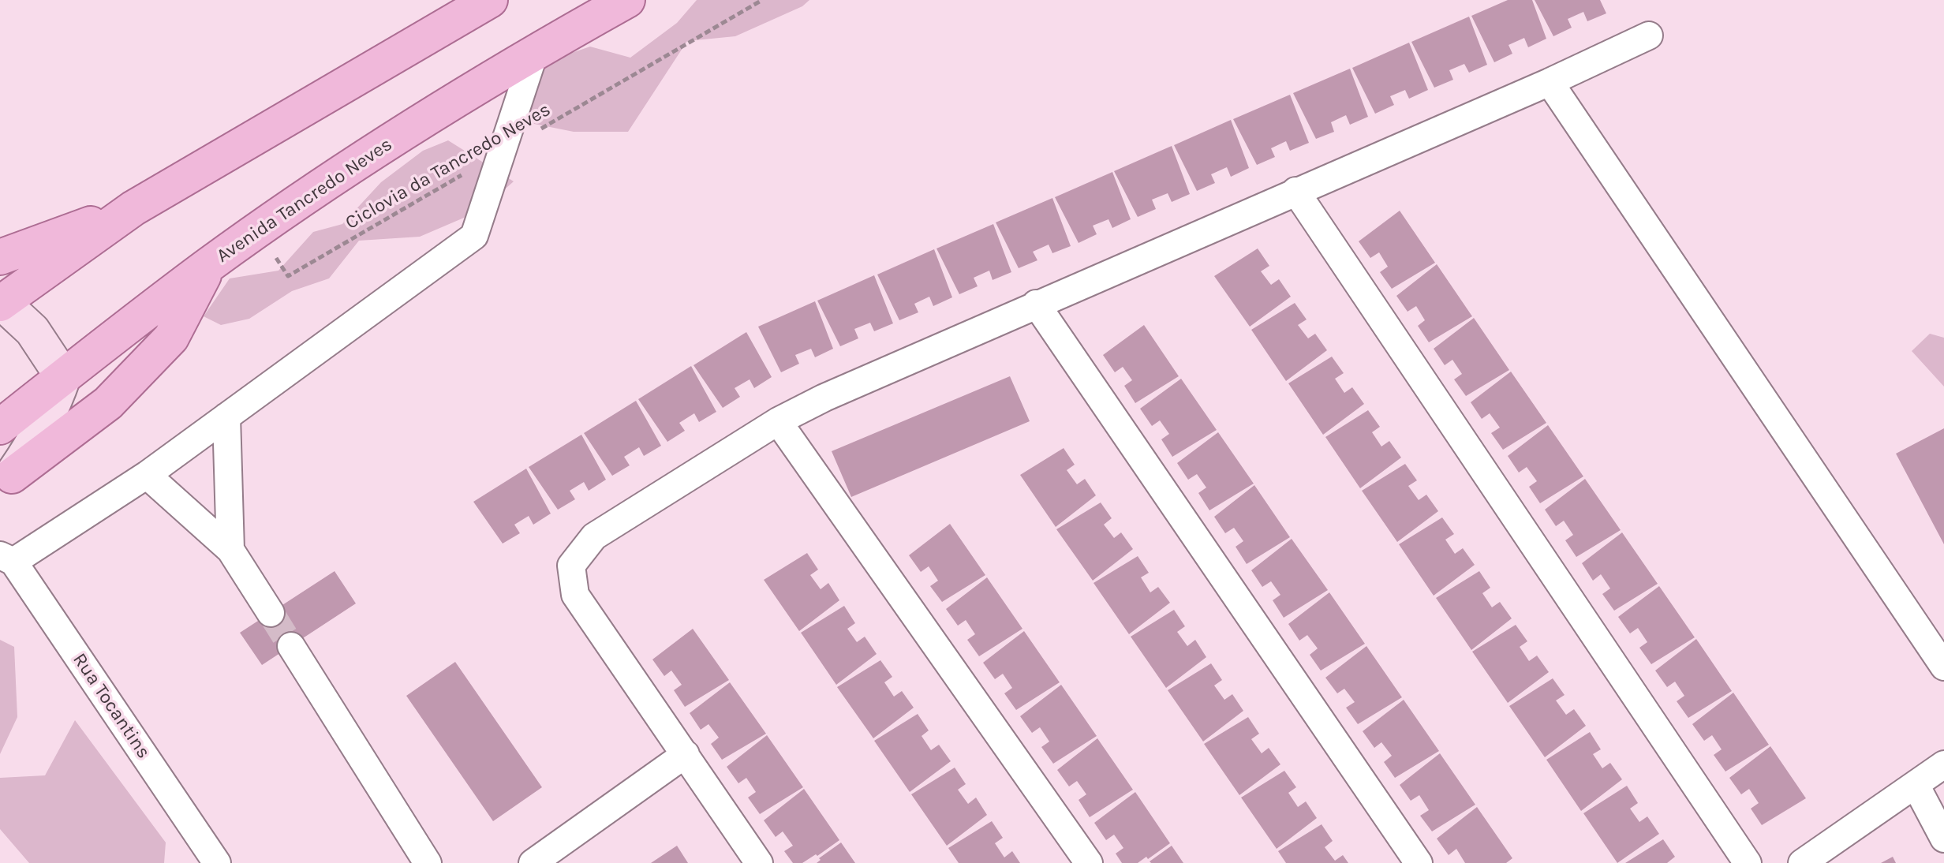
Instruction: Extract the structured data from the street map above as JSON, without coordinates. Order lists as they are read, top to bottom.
{
  "streets": {
    "main road": ["Avenida Tancredo Neves"],
    "street": ["Rua Tocantins"],
    "path": ["Ciclovia da Tancredo Neves"]
  },
  "crossings": [
    ["Ciclovia da Tancredo Neves", "Avenida Tancredo Neves"]
  ]
}
